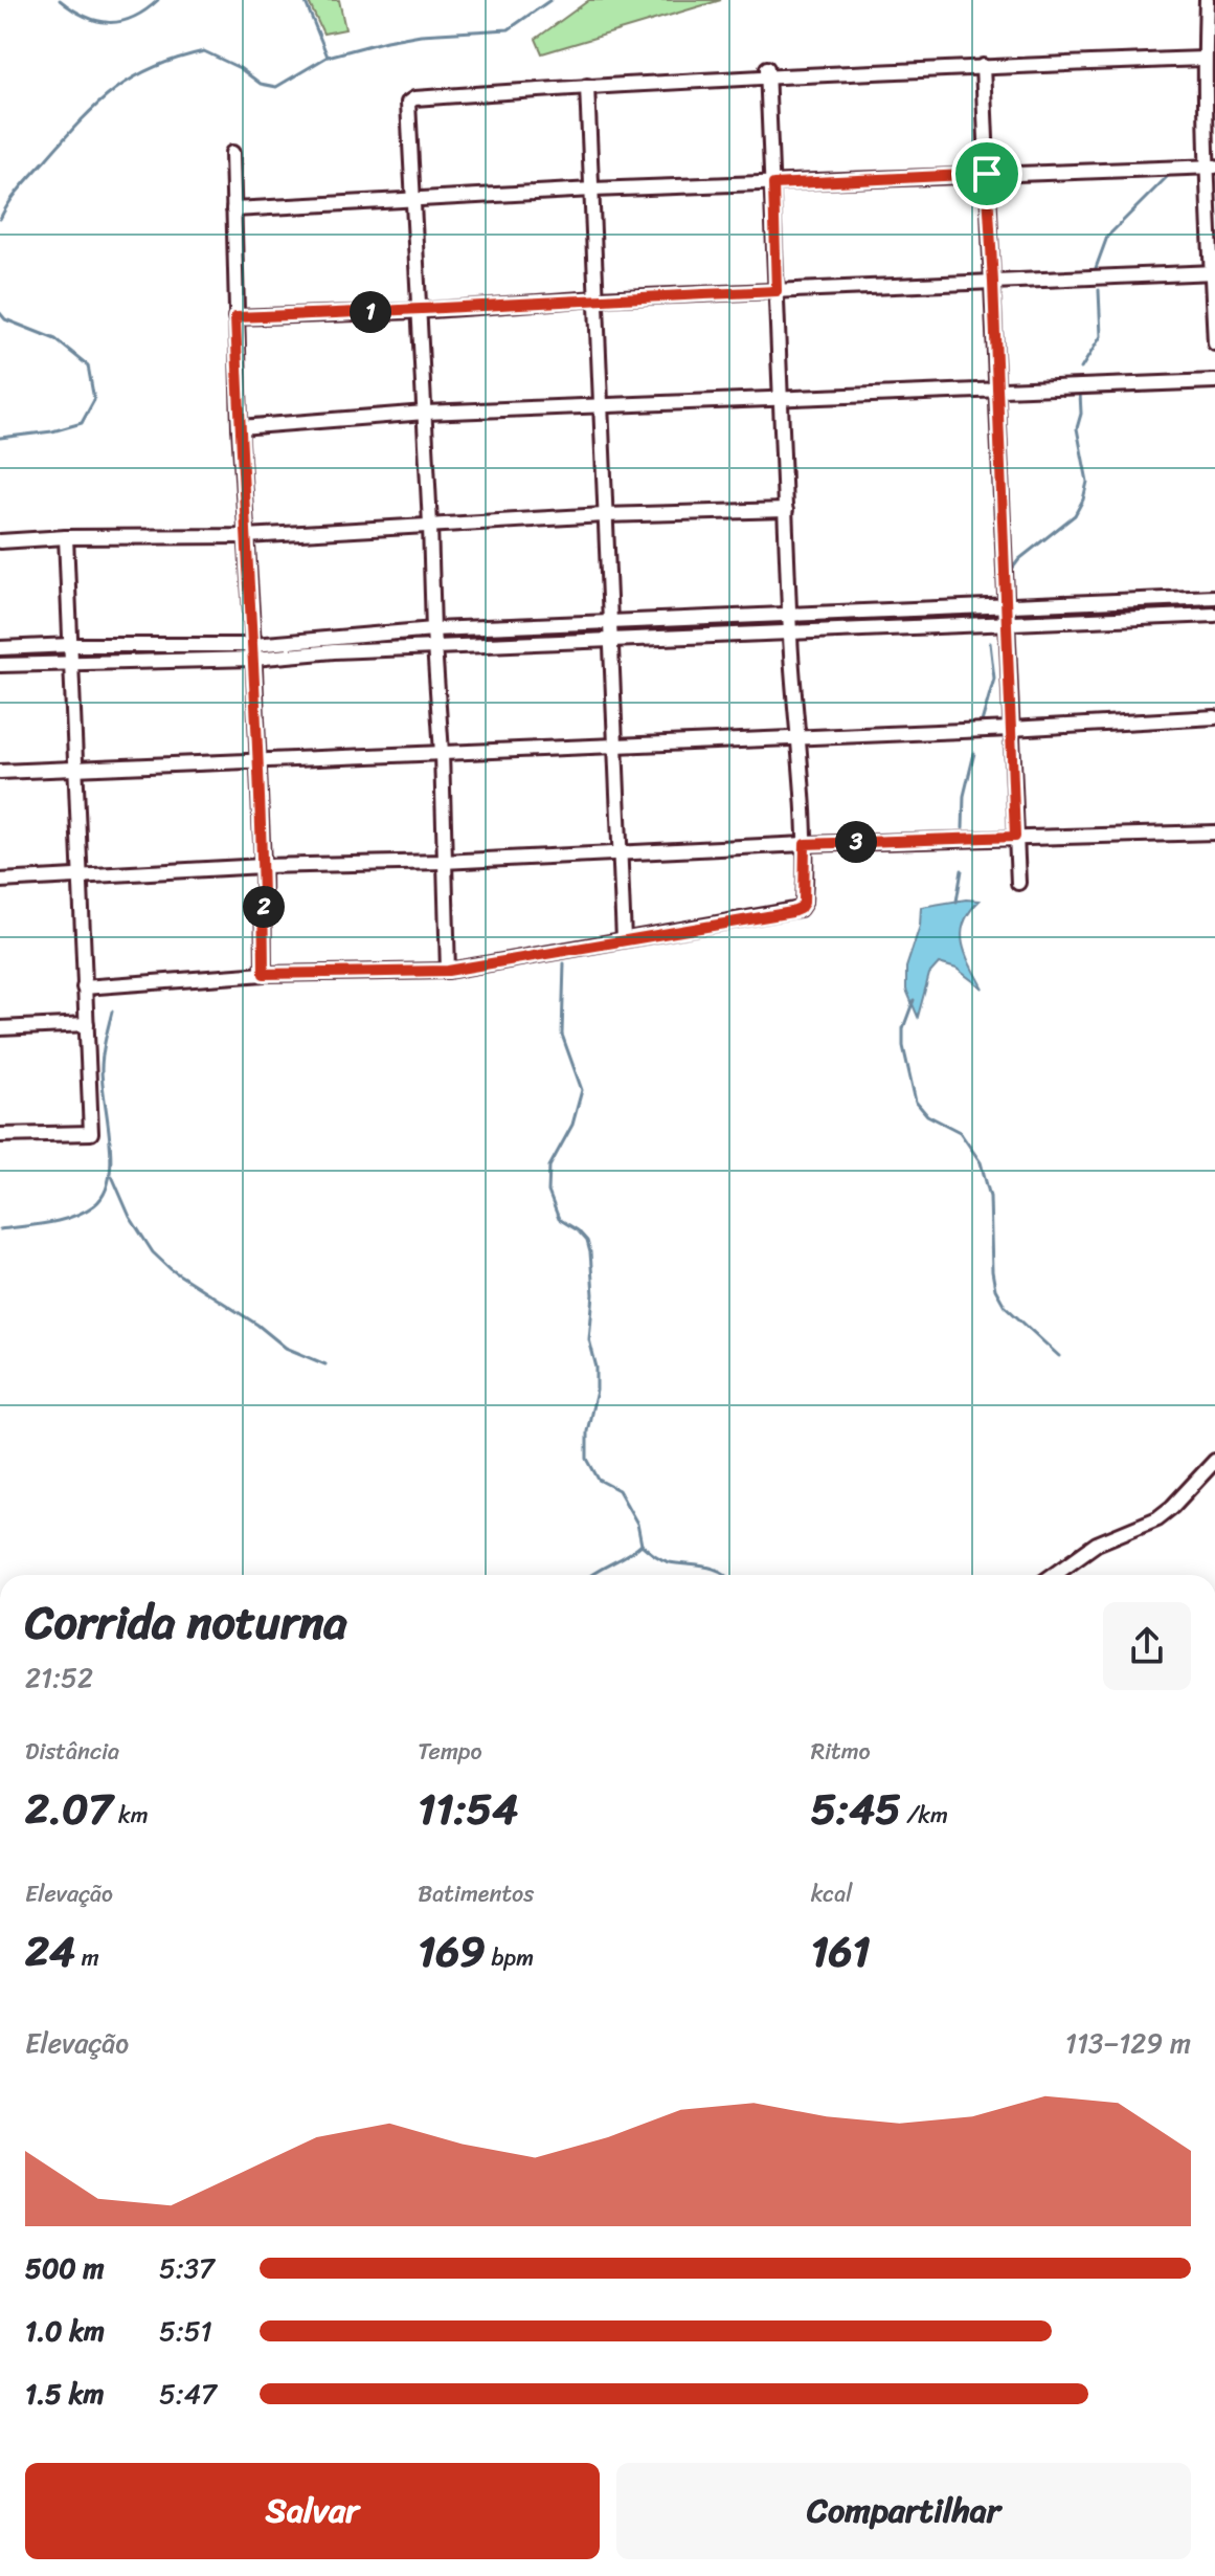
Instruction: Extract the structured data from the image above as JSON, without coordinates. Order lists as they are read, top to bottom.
{
  "page": {
    "pins": ["1", "3", "2"],
    "heading": ["Corrida noturna", "21:52"],
    "stats": [
      ["Distância", "2.07 km"],
      ["Tempo", "11:54"],
      ["Ritmo", "5:45 /km"],
      ["Elevação", "24 m"],
      ["Batimentos", "169 bpm"],
      ["kcal", "161"]
    ],
    "chart": ["Elevação", "113–129 m"],
    "list": [
      {
        "name": "500 m",
        "note": "5:37"
      },
      {
        "name": "1.0 km",
        "note": "5:51"
      },
      {
        "name": "1.5 km",
        "note": "5:47"
      }
    ],
    "buttons": ["Salvar", "Compartilhar"]
  }
}
